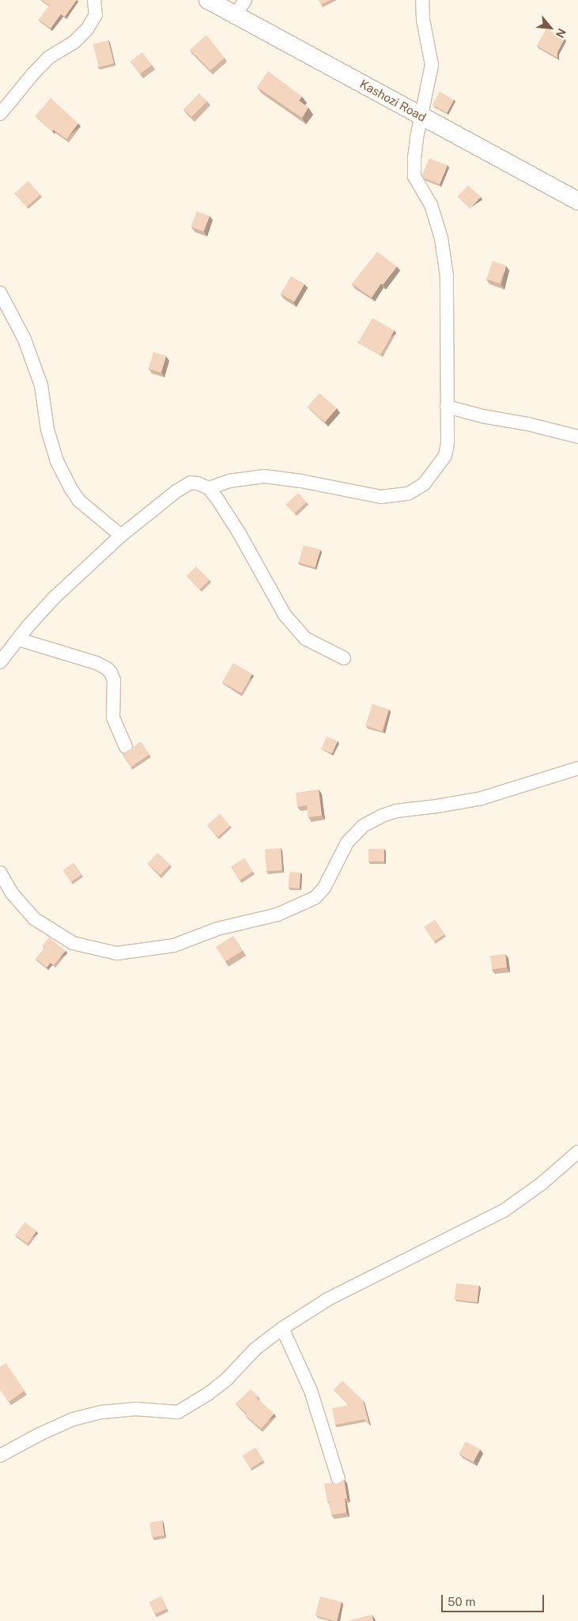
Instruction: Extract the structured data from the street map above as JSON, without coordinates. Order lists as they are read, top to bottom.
{
  "streets": {
    "main road": ["Kashozi Road"]
  },
  "scale_bar": "50 m",
  "north": "bottom right"
}
